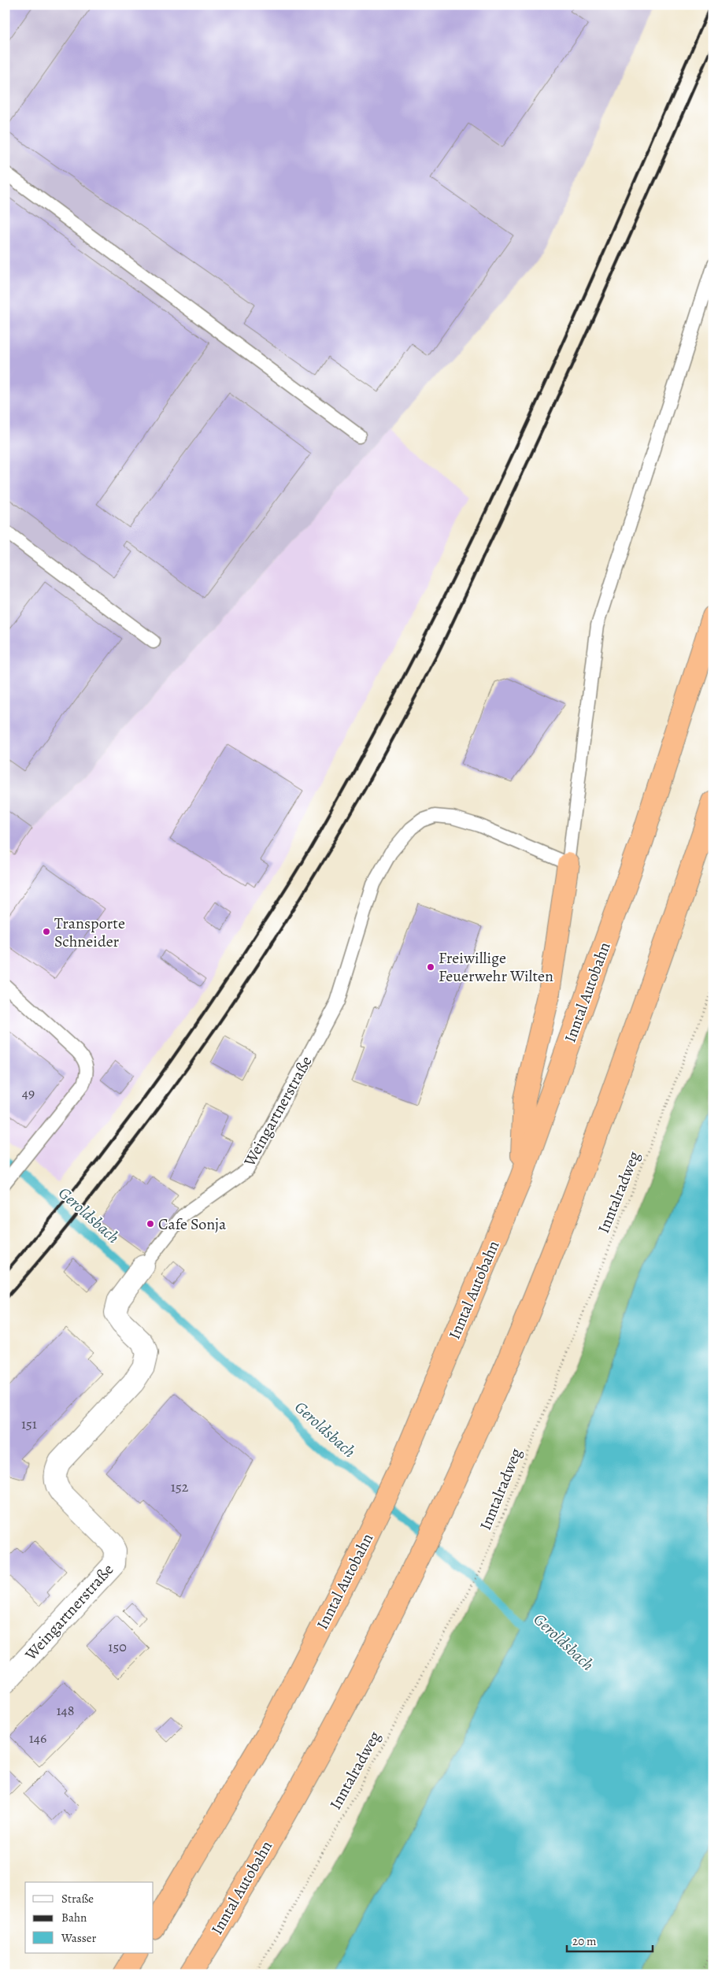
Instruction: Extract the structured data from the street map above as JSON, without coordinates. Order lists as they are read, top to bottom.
{
  "streets": {
    "highway": ["Inntal Autobahn"],
    "street": ["Weingartnerstraße"],
    "path": ["Inntalradweg"]
  },
  "water": ["Geroldsbach"],
  "places": ["Transporte Schneider", "Freiwillige Feuerwehr Wilten", "Cafe Sonja"],
  "house_numbers": [
    "49",
    "151",
    "152",
    "150",
    "148",
    "146"
  ],
  "legend": ["Straße", "Bahn", "Wasser"],
  "scale_bar": "20 m"
}
